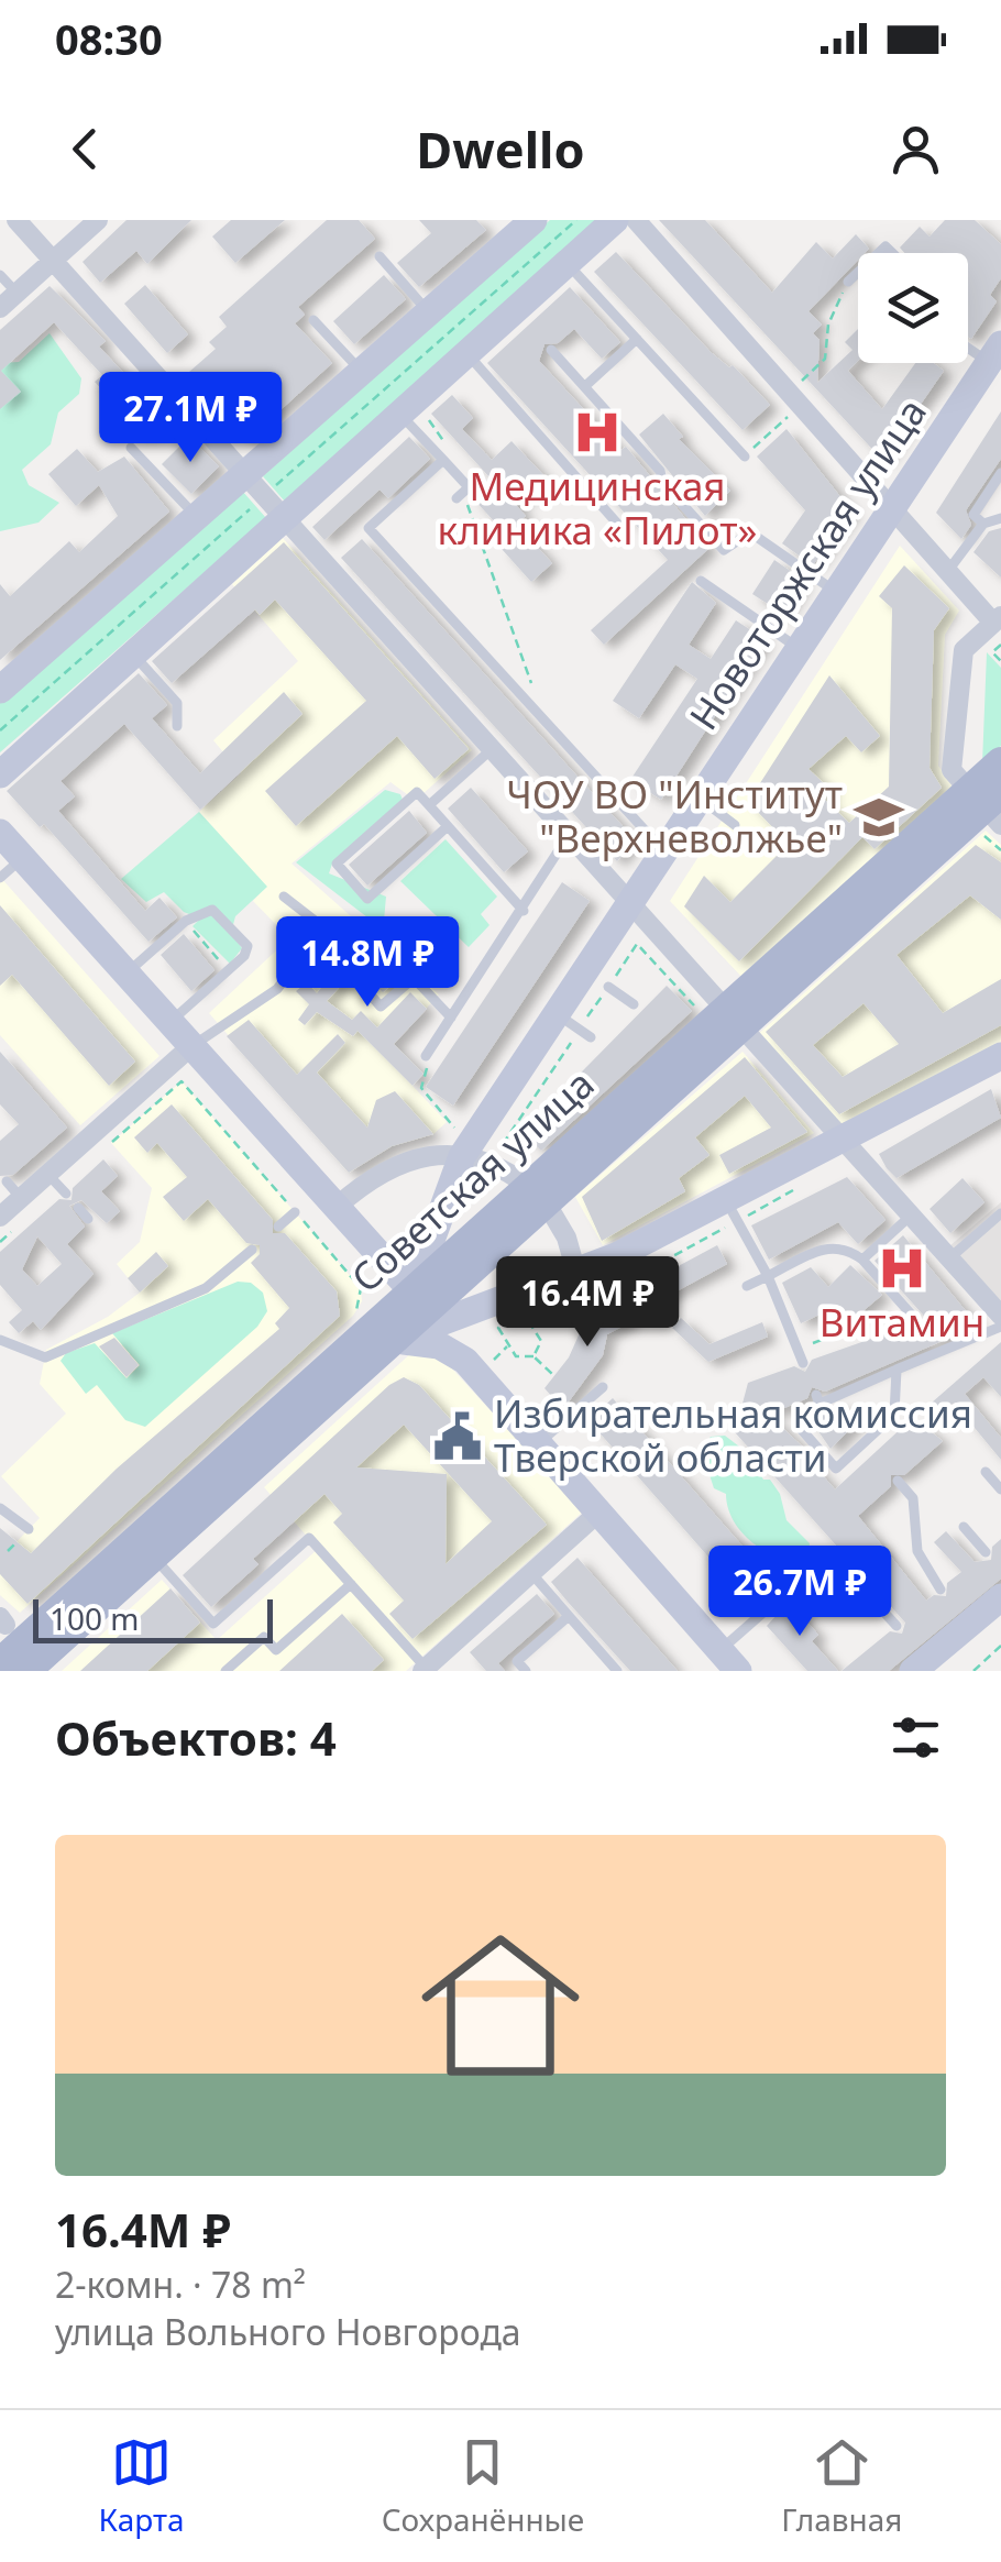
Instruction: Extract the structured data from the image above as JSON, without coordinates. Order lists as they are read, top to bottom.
{
  "streets": {
    "main road": ["Советская улица"],
    "street": ["Новоторжская улица"]
  },
  "crossings": [
    ["Новоторжская улица", "Советская улица"]
  ],
  "places": {
    "hospital": ["Медицинская клиника «Пилот»", "Витамин"],
    "school or university": ["ЧОУ ВО \"Институт \"Верхневолжье\""],
    "public building": ["Избирательная комиcсия Тверской области"]
  },
  "scale_bar": "100 m",
  "page": {
    "status": "08:30",
    "header": "Dwello",
    "price": [
      "27.1M ₽",
      "14.8M ₽",
      "16.4M ₽",
      "26.7M ₽"
    ],
    "scale": "100 m",
    "heading": "Объектов: 4",
    "list": [
      {
        "name": "16.4M ₽",
        "note": "2-комн. · 78 m² · улица Вольного Новгорода"
      }
    ],
    "tabs": ["Карта", "Сохранённые", "Главная"]
  }
}
